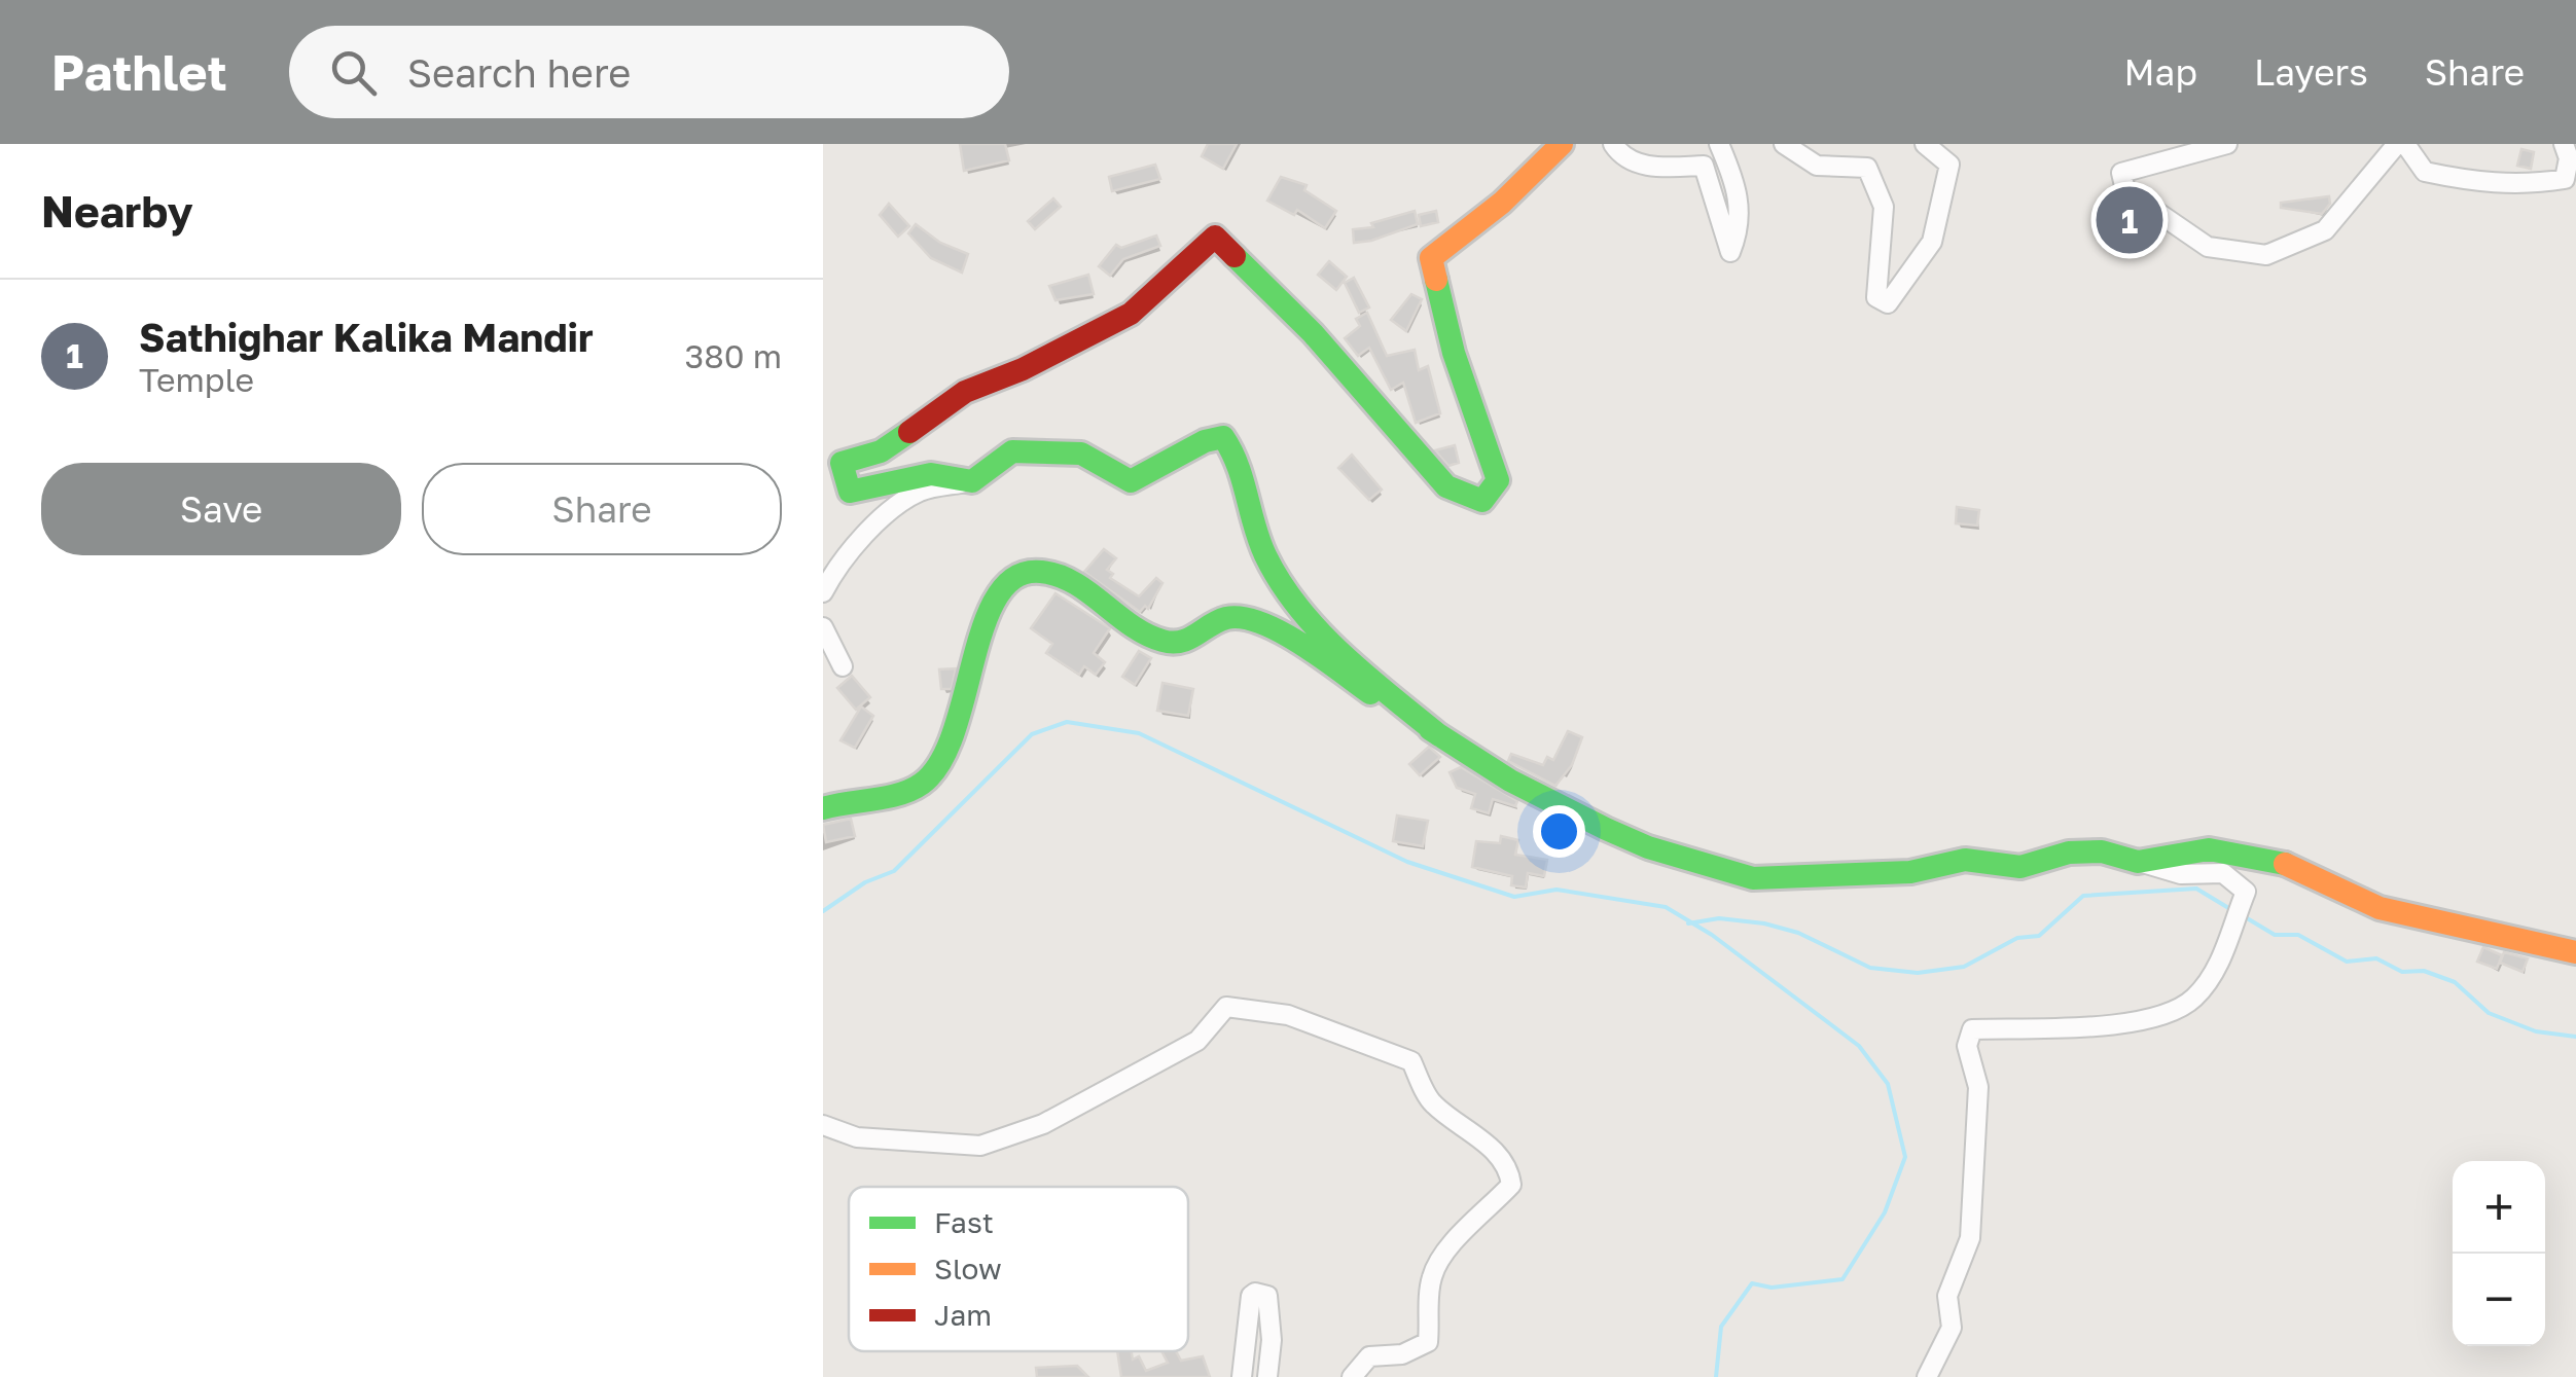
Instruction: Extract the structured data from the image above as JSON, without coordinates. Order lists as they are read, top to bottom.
{
  "legend": ["Fast", "Slow", "Jam"],
  "page": {
    "header": "Pathlet",
    "search": "Search here",
    "nav": ["Map", "Layers", "Share"],
    "heading": "Nearby",
    "pins": "1",
    "list": [
      {
        "mark": "1",
        "name": "Sathighar Kalika Mandir",
        "note": "Temple",
        "value": "380 m"
      }
    ],
    "buttons": ["Save", "Share"],
    "map_buttons": ["+", "−"]
  }
}
